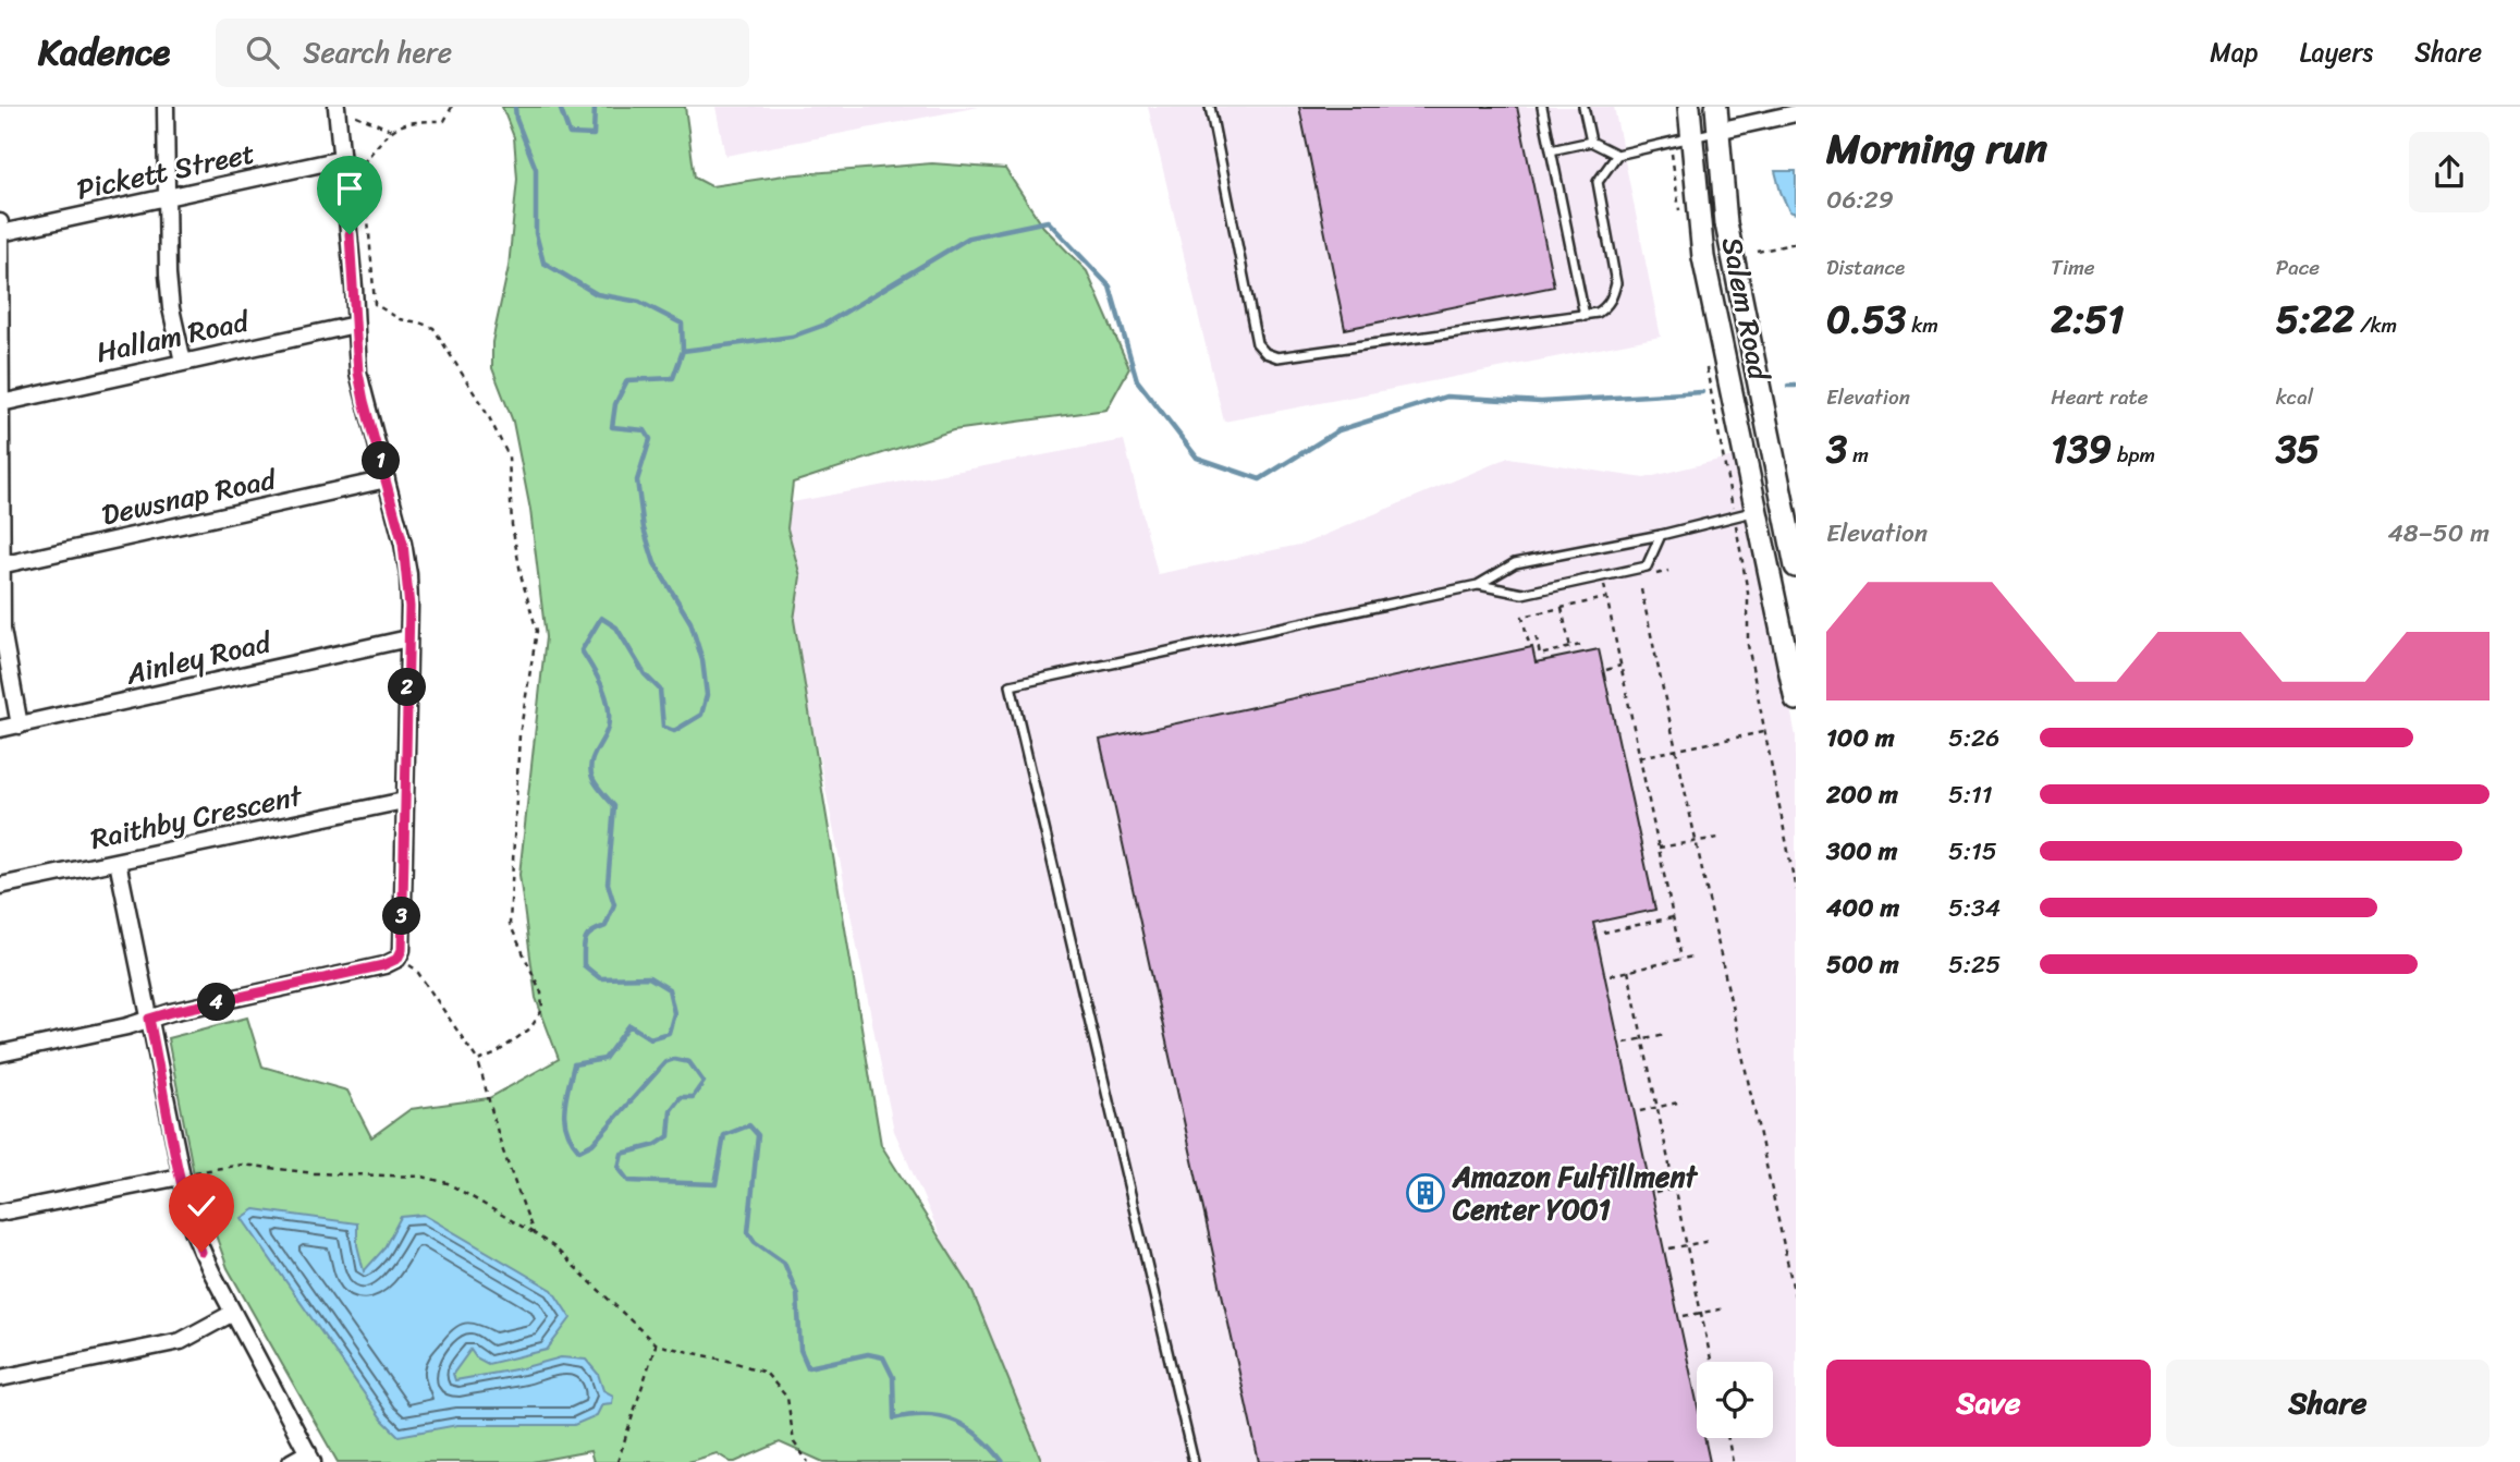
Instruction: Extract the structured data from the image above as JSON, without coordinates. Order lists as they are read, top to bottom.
{
  "streets": {
    "main road": ["Salem Road"],
    "street": [
      "Pickett Street",
      "Hallam Road",
      "Dewsnap Road",
      "Ainley Road",
      "Raithby Crescent"
    ]
  },
  "places": {
    "building": ["Amazon Fulfillment Center YOO1"]
  },
  "page": {
    "header": "Kadence",
    "search": "Search here",
    "nav": ["Map", "Layers", "Share"],
    "heading": ["Morning run", "06:29"],
    "stats": [
      ["Distance", "0.53 km"],
      ["Time", "2:51"],
      ["Pace", "5:22 /km"],
      ["Elevation", "3 m"],
      ["Heart rate", "139 bpm"],
      ["kcal", "35"]
    ],
    "pins": [
      "1",
      "2",
      "3",
      "4"
    ],
    "chart": ["Elevation", "48–50 m"],
    "list": [
      {
        "name": "100 m",
        "note": "5:26"
      },
      {
        "name": "200 m",
        "note": "5:11"
      },
      {
        "name": "300 m",
        "note": "5:15"
      },
      {
        "name": "400 m",
        "note": "5:34"
      },
      {
        "name": "500 m",
        "note": "5:25"
      }
    ],
    "buttons": ["Save", "Share"]
  }
}
